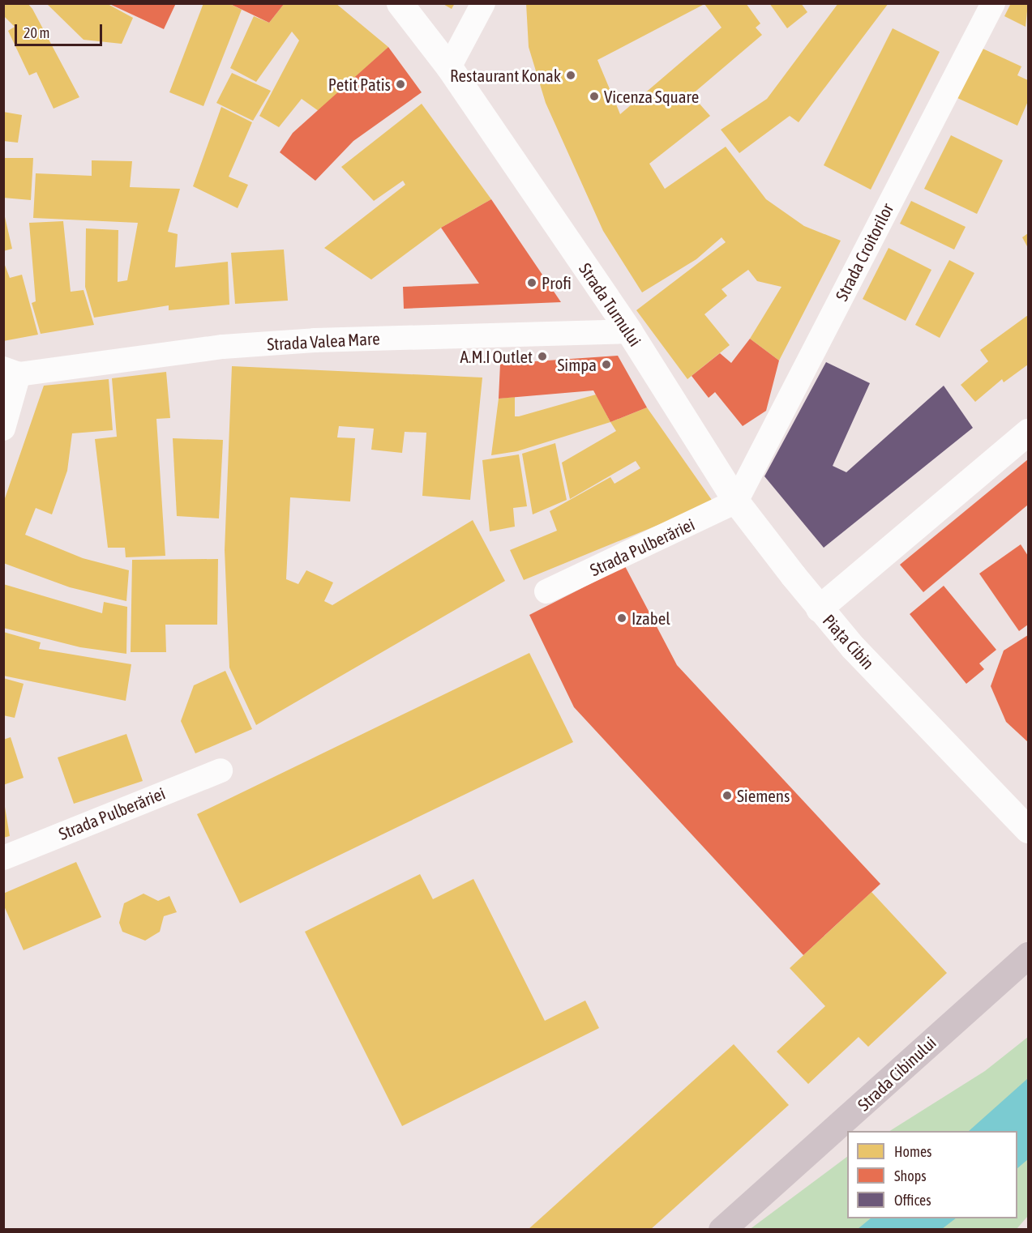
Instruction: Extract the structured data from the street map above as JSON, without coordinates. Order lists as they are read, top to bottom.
{
  "streets": {
    "main road": ["Strada Cibinului"],
    "street": [
      "Strada Croitorilor",
      "Strada Turnului",
      "Strada Valea Mare",
      "Strada Pulberăriei",
      "Piața Cibin"
    ]
  },
  "crossings": [
    ["Strada Croitorilor", "Strada Turnului"],
    ["Strada Croitorilor", "Strada Pulberăriei"],
    ["Strada Turnului", "Strada Valea Mare"],
    ["Strada Turnului", "Strada Pulberăriei"],
    ["Strada Turnului", "Piața Cibin"]
  ],
  "places": [
    "Restaurant Konak",
    "Petit Patis",
    "Vicenza Square",
    "Profi",
    "A.M.I Outlet",
    "Simpa",
    "Izabel",
    "Siemens"
  ],
  "legend": ["Homes", "Shops", "Offices"],
  "scale_bar": "20 m"
}
